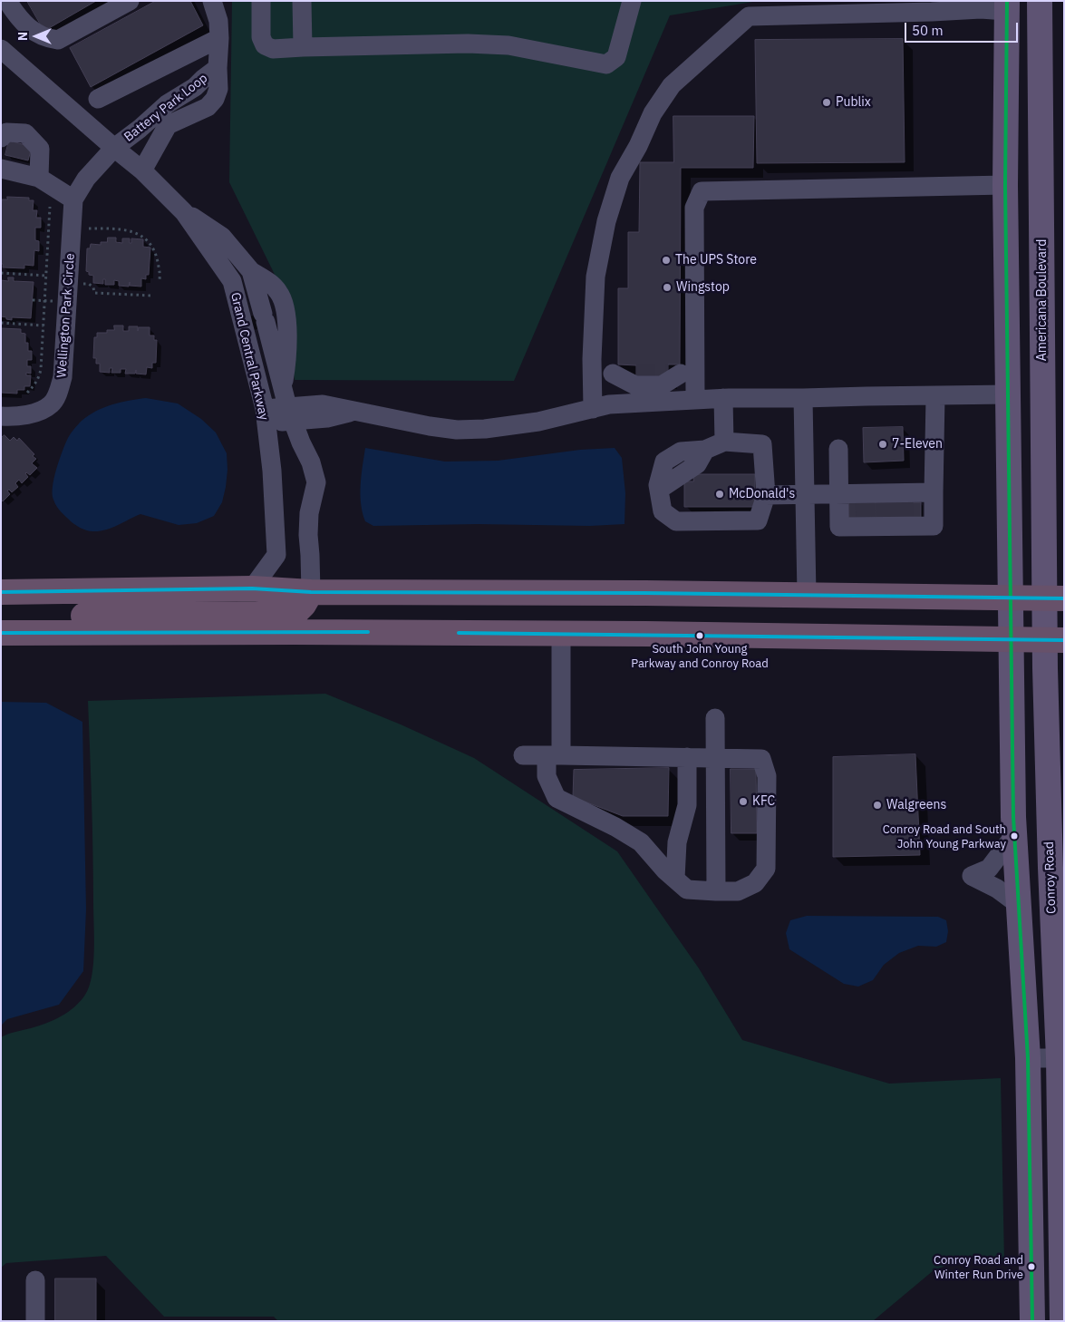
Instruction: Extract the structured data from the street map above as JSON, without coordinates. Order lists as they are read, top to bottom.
{
  "streets": {
    "main road": ["Americana Boulevard", "Conroy Road"],
    "street": ["Battery Park Loop", "Wellington Park Circle", "Grand Central Parkway"]
  },
  "crossings": [
    ["Battery Park Loop", "Wellington Park Circle"],
    ["Battery Park Loop", "Grand Central Parkway"],
    ["Americana Boulevard", "Conroy Road"],
    ["Wellington Park Circle", "Grand Central Parkway"]
  ],
  "places": [
    "Publix",
    "The UPS Store",
    "Wingstop",
    "7-Eleven",
    "McDonald's",
    "South John Young Parkway and Conroy Road",
    "KFC",
    "Walgreens",
    "Conroy Road and South John Young Parkway",
    "Conroy Road and Winter Run Drive"
  ],
  "scale_bar": "50 m",
  "north": "left"
}
